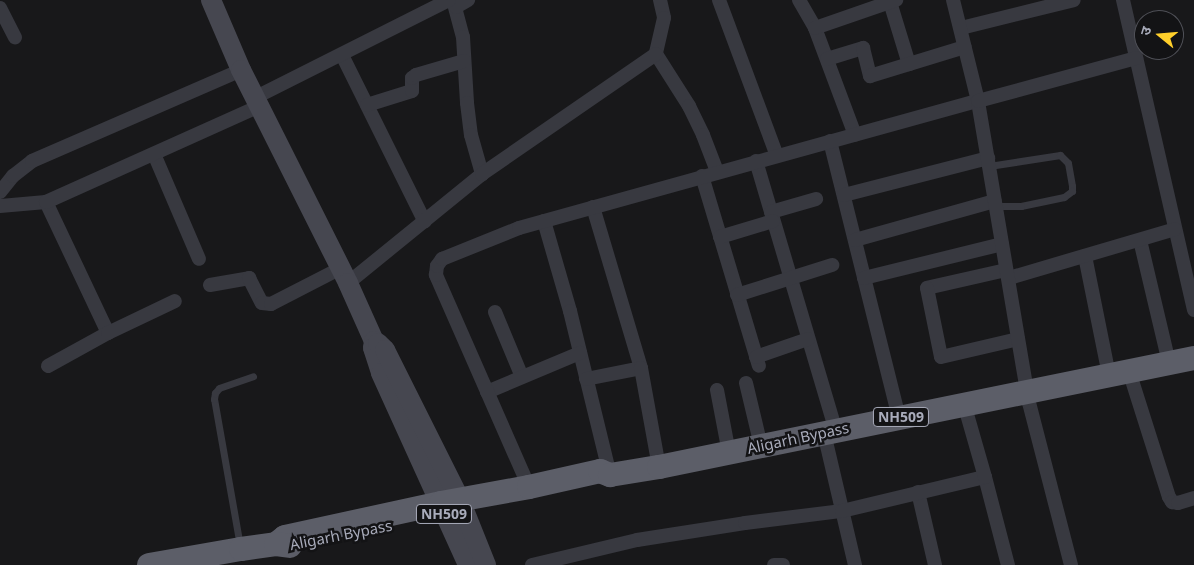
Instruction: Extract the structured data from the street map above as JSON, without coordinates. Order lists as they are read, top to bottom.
{
  "streets": {
    "highway": ["NH509", "Aligarh Bypass"]
  },
  "north": "left"
}
